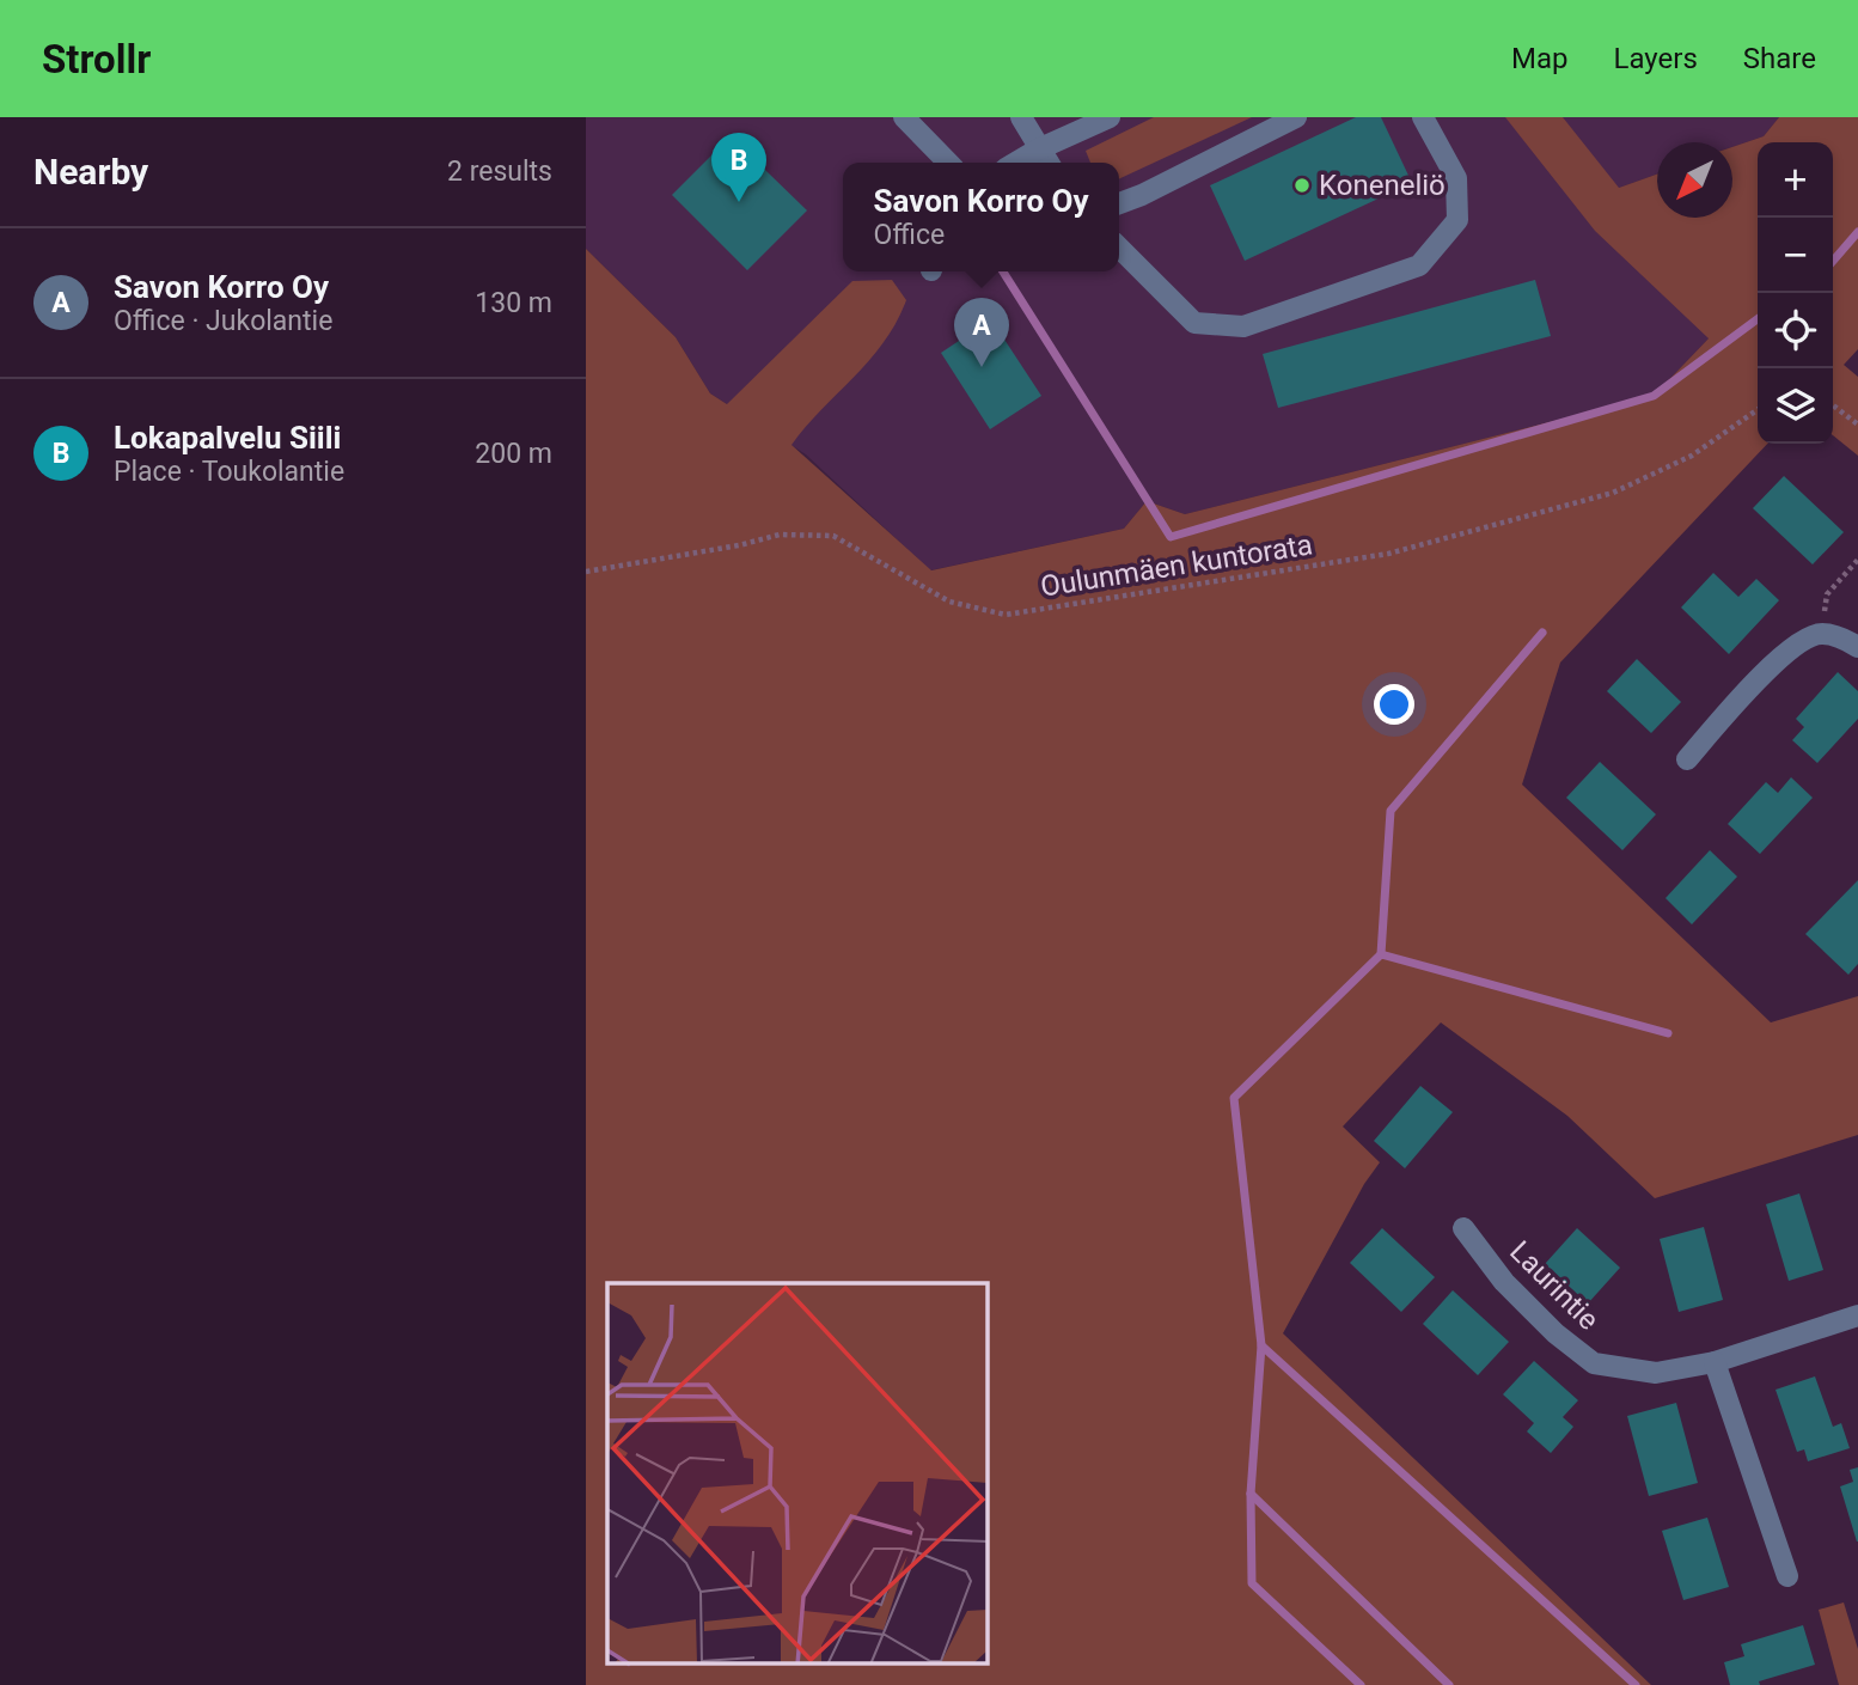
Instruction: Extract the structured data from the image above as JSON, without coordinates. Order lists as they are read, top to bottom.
{
  "streets": {
    "street": ["Laurintie"],
    "path": ["Oulunmäen kuntorata"]
  },
  "places": ["Koneneliö"],
  "north": "bottom left",
  "page": {
    "header": "Strollr",
    "nav": ["Map", "Layers", "Share"],
    "heading": ["Nearby", "2 results"],
    "pins": ["B", "A"],
    "map_buttons": ["+", "−"],
    "popup": ["Savon Korro Oy", "Office"],
    "list": [
      {
        "mark": "A",
        "name": "Savon Korro Oy",
        "note": "Office · Jukolantie",
        "value": "130 m"
      },
      {
        "mark": "B",
        "name": "Lokapalvelu Siili",
        "note": "Place · Toukolantie",
        "value": "200 m"
      }
    ]
  }
}
